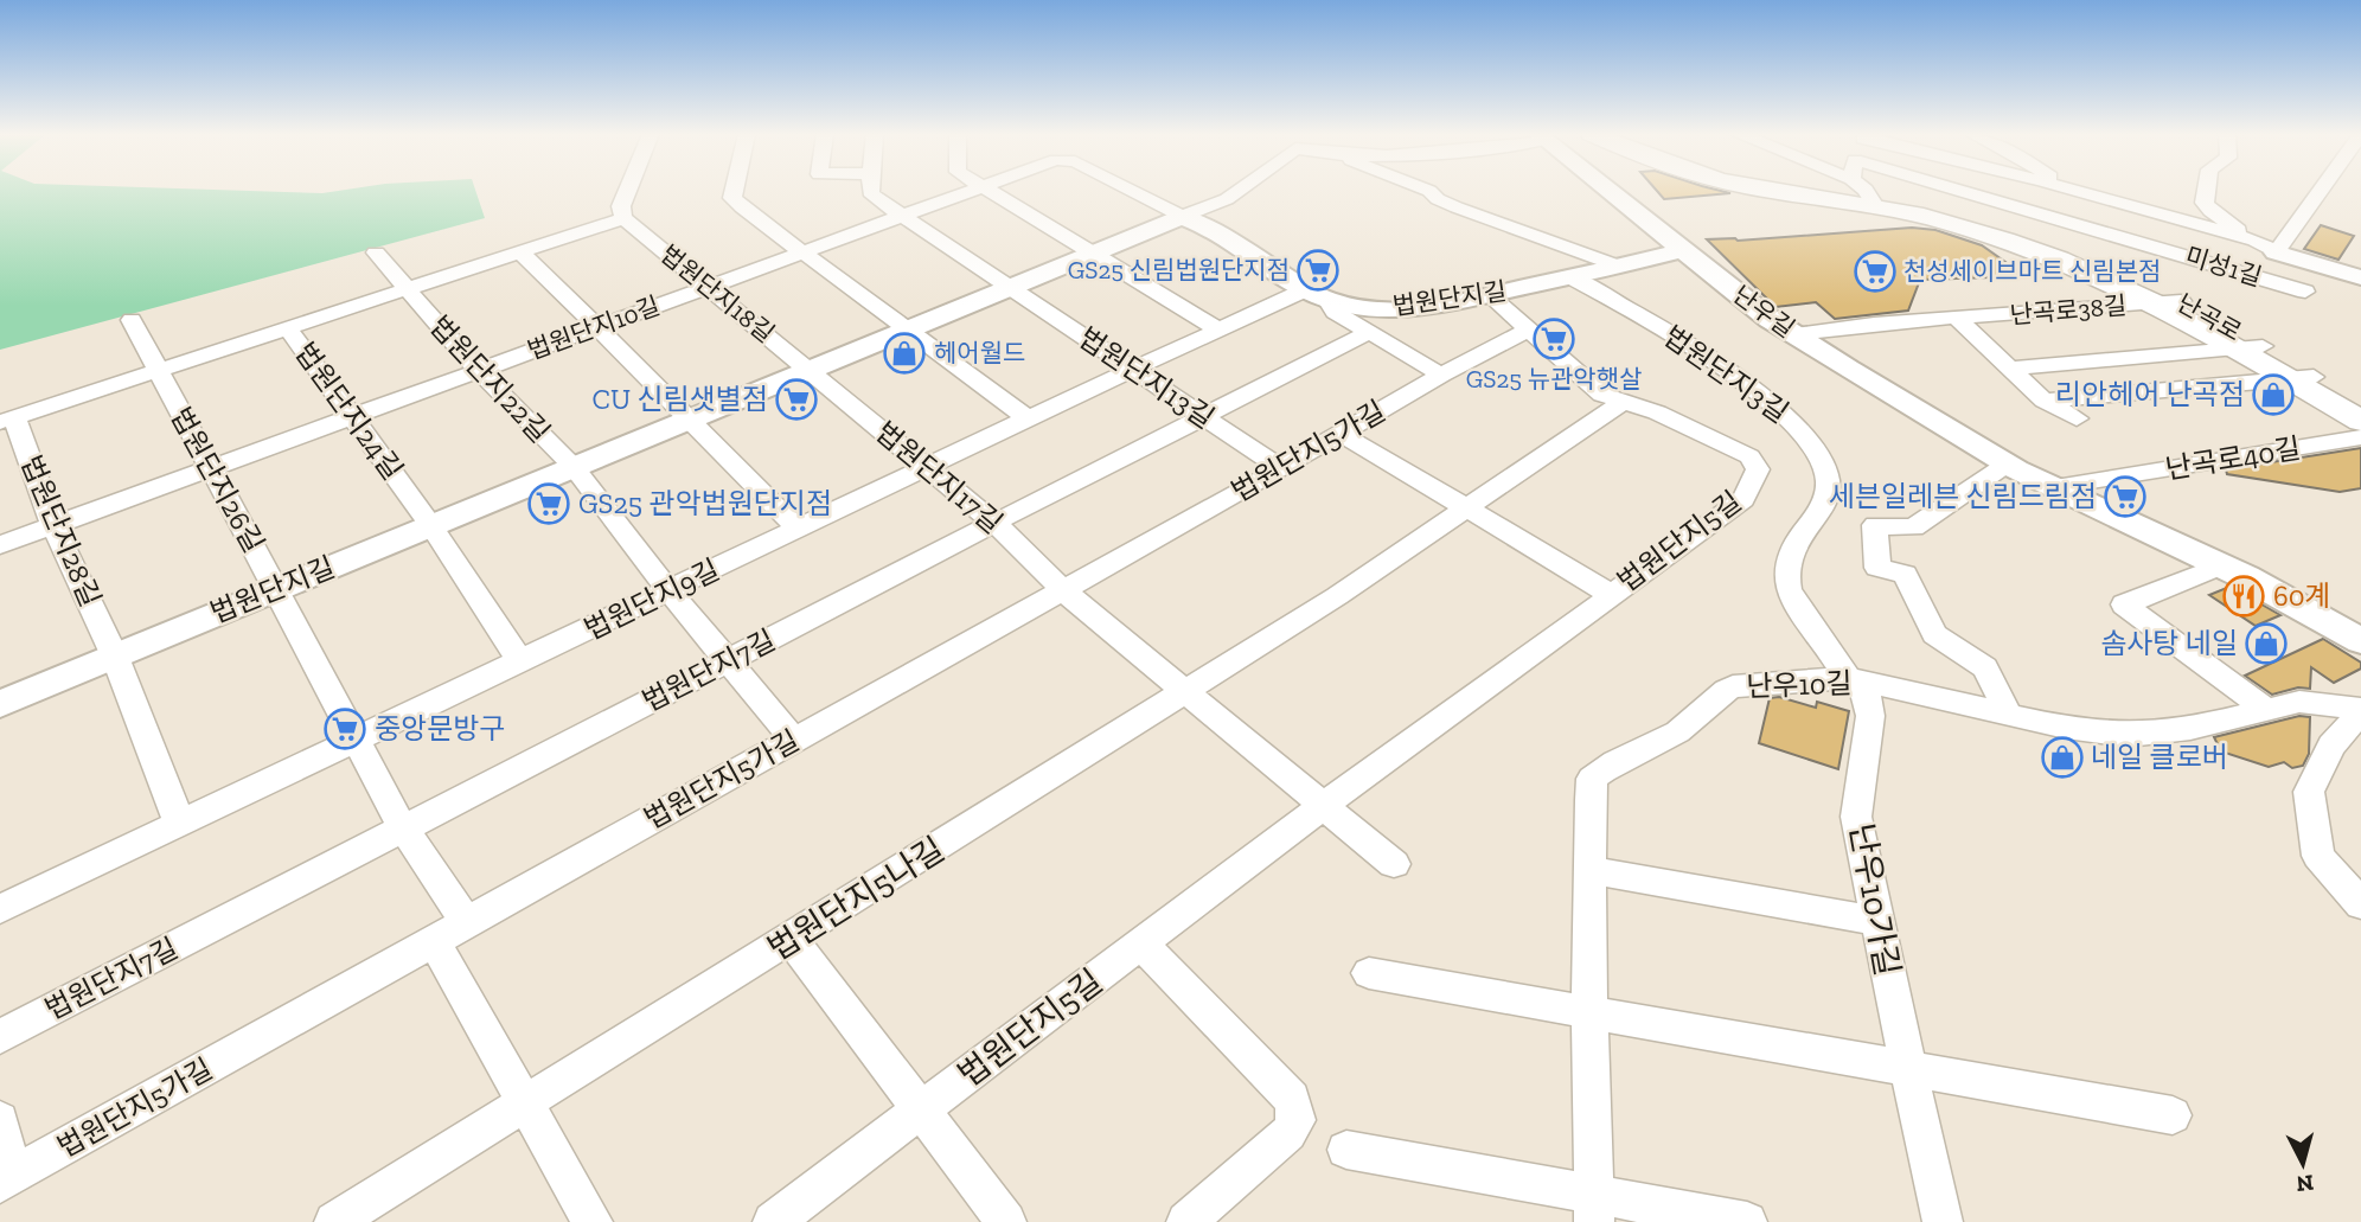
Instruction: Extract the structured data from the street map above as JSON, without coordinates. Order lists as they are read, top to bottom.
{
  "streets": {
    "main road": ["난곡로"],
    "street": [
      "미성1길",
      "법원단지18길",
      "법원단지길",
      "난곡로38길",
      "난우길",
      "법원단지10길",
      "법원단지3길",
      "법원단지13길",
      "법원단지22길",
      "법원단지24길",
      "법원단지5가길",
      "난곡로40길",
      "법원단지17길",
      "법원단지26길",
      "법원단지28길",
      "법원단지5길",
      "법원단지9길",
      "법원단지7길",
      "난우10길",
      "법원단지5나길",
      "난우10가길"
    ]
  },
  "crossings": [
    ["법원단지18길", "법원단지길"],
    ["법원단지18길", "법원단지10길"],
    ["법원단지18길", "법원단지17길"],
    ["법원단지길", "난우길"],
    ["법원단지길", "법원단지10길"],
    ["법원단지길", "법원단지3길"],
    ["법원단지길", "법원단지13길"],
    ["법원단지길", "법원단지22길"],
    ["법원단지길", "법원단지24길"],
    ["법원단지길", "법원단지17길"],
    ["법원단지길", "법원단지26길"],
    ["법원단지길", "법원단지28길"],
    ["법원단지길", "법원단지5길"],
    ["법원단지길", "법원단지9길"],
    ["난곡로38길", "난우길"],
    ["난곡로38길", "난곡로"],
    ["난우길", "난곡로40길"],
    ["법원단지10길", "법원단지22길"],
    ["법원단지10길", "법원단지24길"],
    ["법원단지10길", "법원단지26길"],
    ["법원단지10길", "법원단지28길"],
    ["법원단지3길", "난우10길"],
    ["법원단지3길", "난우10가길"],
    ["법원단지13길", "법원단지5가길"],
    ["법원단지13길", "법원단지9길"],
    ["법원단지13길", "법원단지7길"],
    ["법원단지22길", "법원단지24길"],
    ["법원단지22길", "법원단지5가길"],
    ["법원단지22길", "법원단지9길"],
    ["법원단지22길", "법원단지7길"],
    ["법원단지24길", "법원단지26길"],
    ["법원단지5가길", "법원단지17길"],
    ["법원단지5가길", "법원단지26길"],
    ["법원단지5가길", "법원단지5길"],
    ["법원단지17길", "법원단지9길"],
    ["법원단지17길", "법원단지7길"],
    ["법원단지26길", "법원단지28길"],
    ["법원단지26길", "법원단지9길"],
    ["법원단지26길", "법원단지7길"],
    ["법원단지5길", "법원단지5나길"],
    ["난우10길", "난우10가길"]
  ],
  "places": {
    "supermarket": [
      "GS25 신림법원단지점",
      "천성세이브마트 신림본점",
      "GS25 뉴관악햇살",
      "CU 신림샛별점",
      "세븐일레븐 신림드림점",
      "GS25 관악법원단지점",
      "중앙문방구"
    ],
    "shop": [
      "헤어월드",
      "리안헤어 난곡점",
      "솜사탕 네일",
      "네일 클로버"
    ],
    "restaurant": ["60계"]
  },
  "north": "bottom"
}
